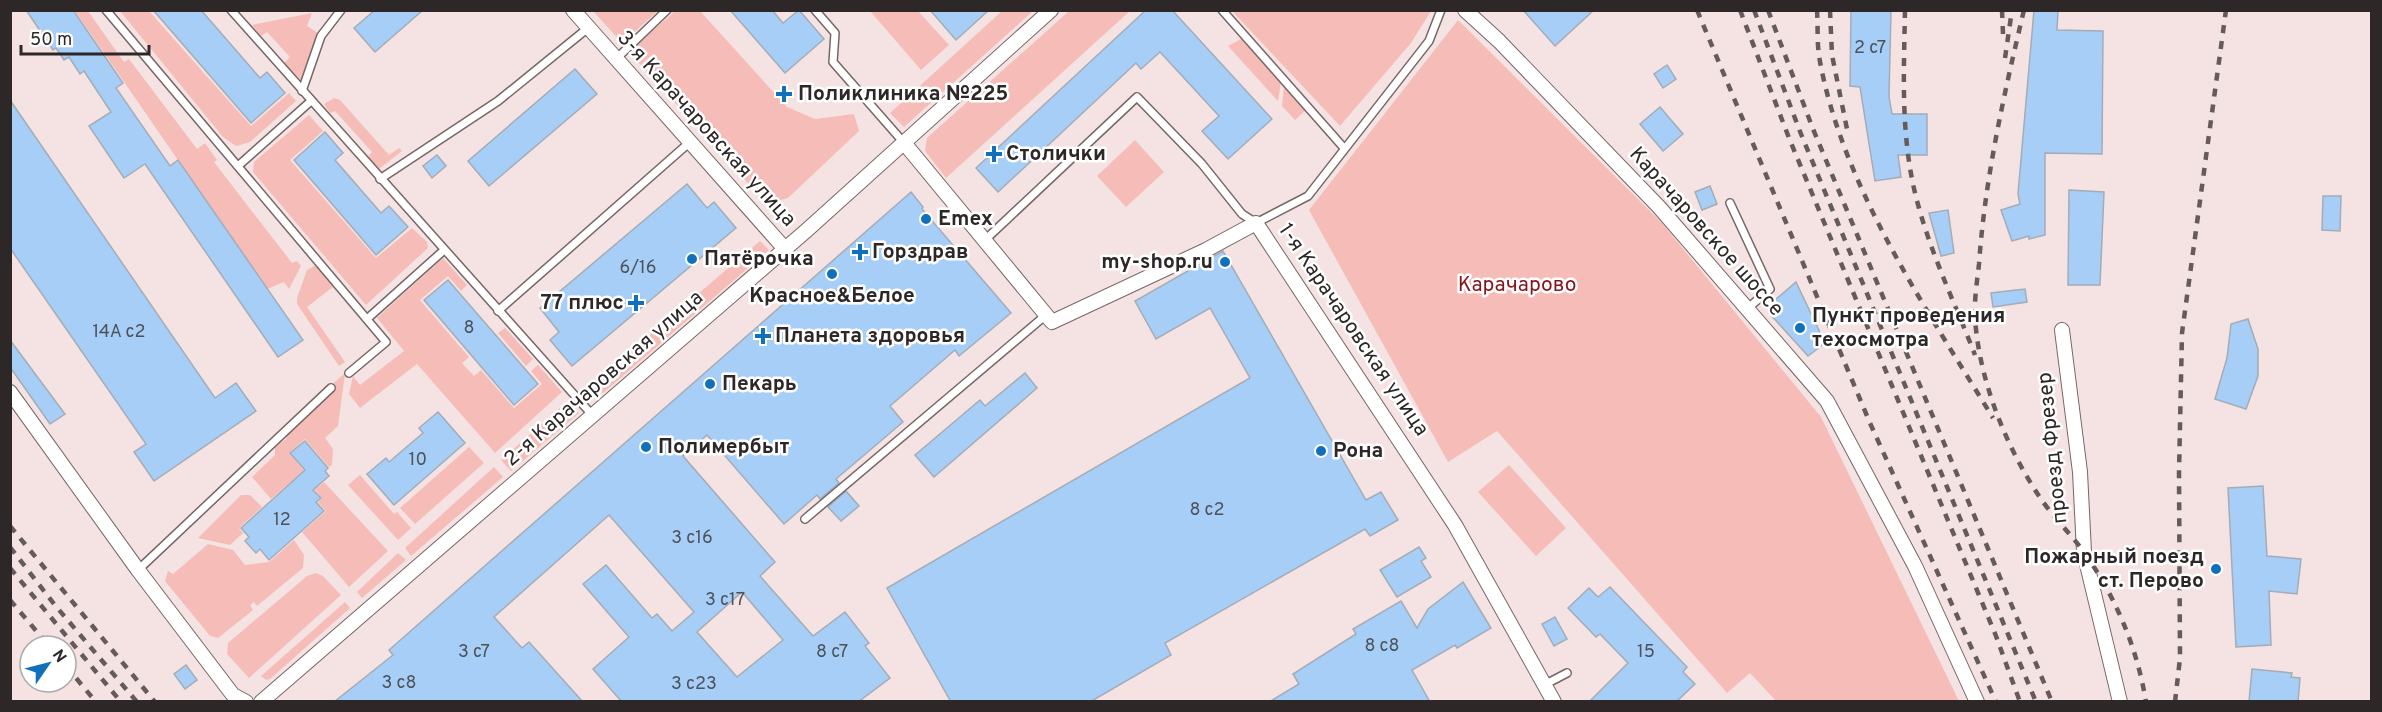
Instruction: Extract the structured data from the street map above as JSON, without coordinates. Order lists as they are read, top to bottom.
{
  "streets": {
    "street": [
      "3-я Карачаровская улица",
      "Карачаровское шоссе",
      "1-я Карачаровская улица",
      "2-я Карачаровская улица",
      "проезд Фрезер"
    ]
  },
  "crossings": [
    ["3-я Карачаровская улица", "2-я Карачаровская улица"]
  ],
  "parks": ["Карачарово"],
  "places": {
    "health": [
      "Поликлиника №225",
      "Столички",
      "Горздрав",
      "77 плюс",
      "Планета здоровья"
    ],
    "other": [
      "Emex",
      "Пятёрочка",
      "my-shop.ru",
      "Красное&Белое",
      "Пункт проведения техосмотра",
      "Пекарь",
      "Полимербыт",
      "Рона",
      "Пожарный поезд ст. Перово"
    ]
  },
  "house_numbers": [
    "2 с7",
    "6/16",
    "8",
    "14А с2",
    "10",
    "8 с2",
    "12",
    "3 с16",
    "3 с17",
    "8 с8",
    "3 с7",
    "8 с7",
    "15",
    "3 с8",
    "3 с23"
  ],
  "scale_bar": "50 m",
  "north": "top right"
}
